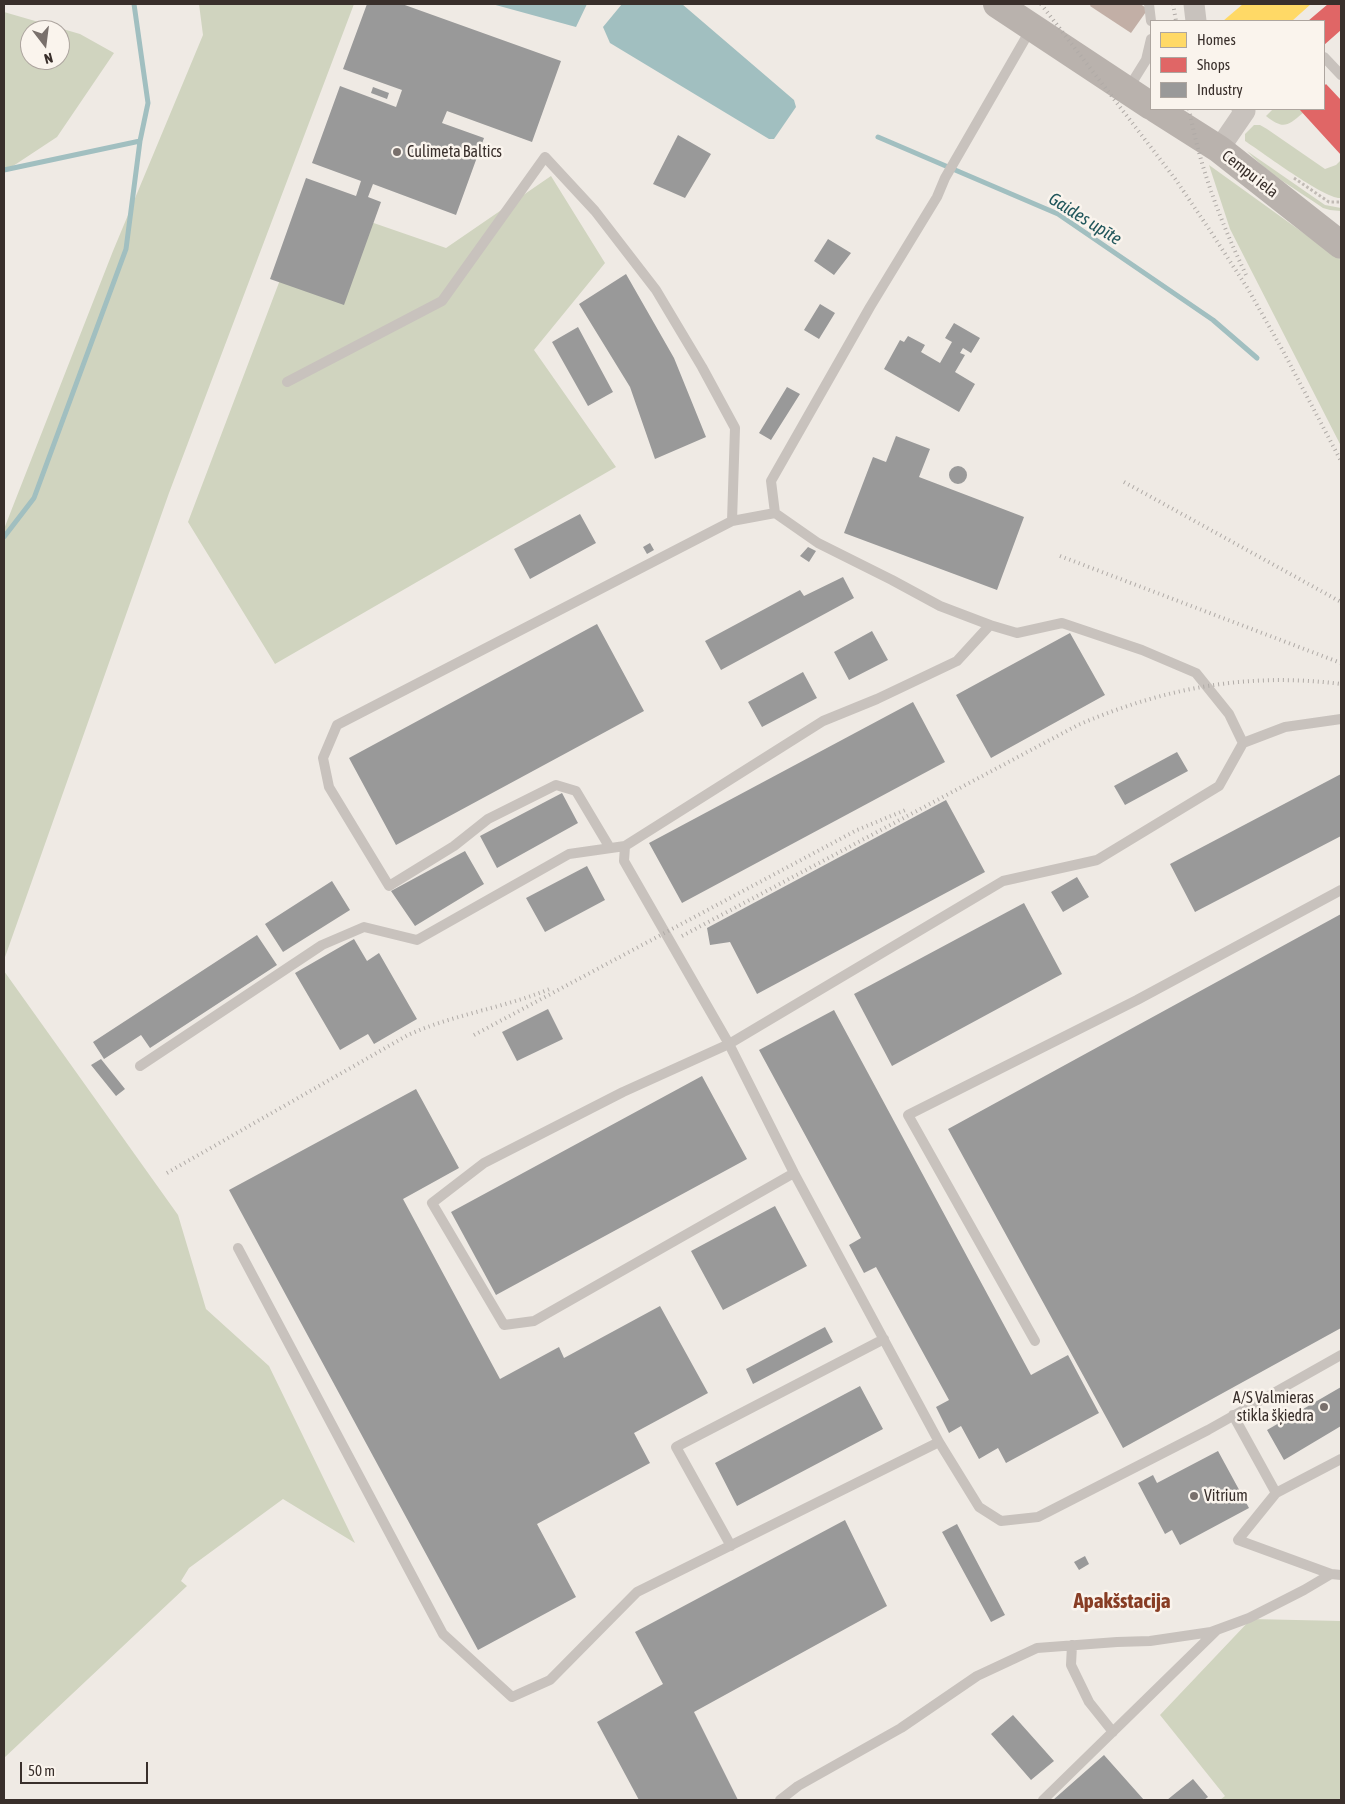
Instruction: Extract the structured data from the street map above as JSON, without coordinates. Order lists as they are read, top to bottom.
{
  "streets": {
    "main road": ["Cempu iela"]
  },
  "districts": ["Apakšstacija"],
  "water": ["Gaides upīte"],
  "places": ["Culimeta Baltics", "A/S Valmieras stikla šķiedra", "Vitrium"],
  "legend": ["Homes", "Shops", "Industry"],
  "scale_bar": "50 m",
  "north": "bottom"
}
